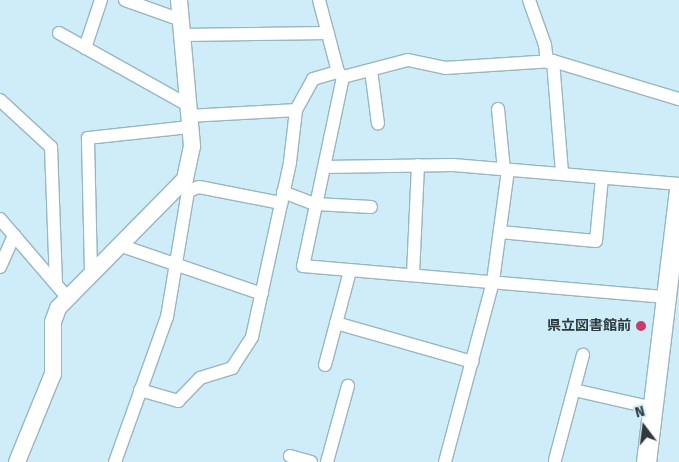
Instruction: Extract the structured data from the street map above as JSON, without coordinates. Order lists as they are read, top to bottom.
{
  "places": ["県立図書館前"],
  "north": "top"
}
